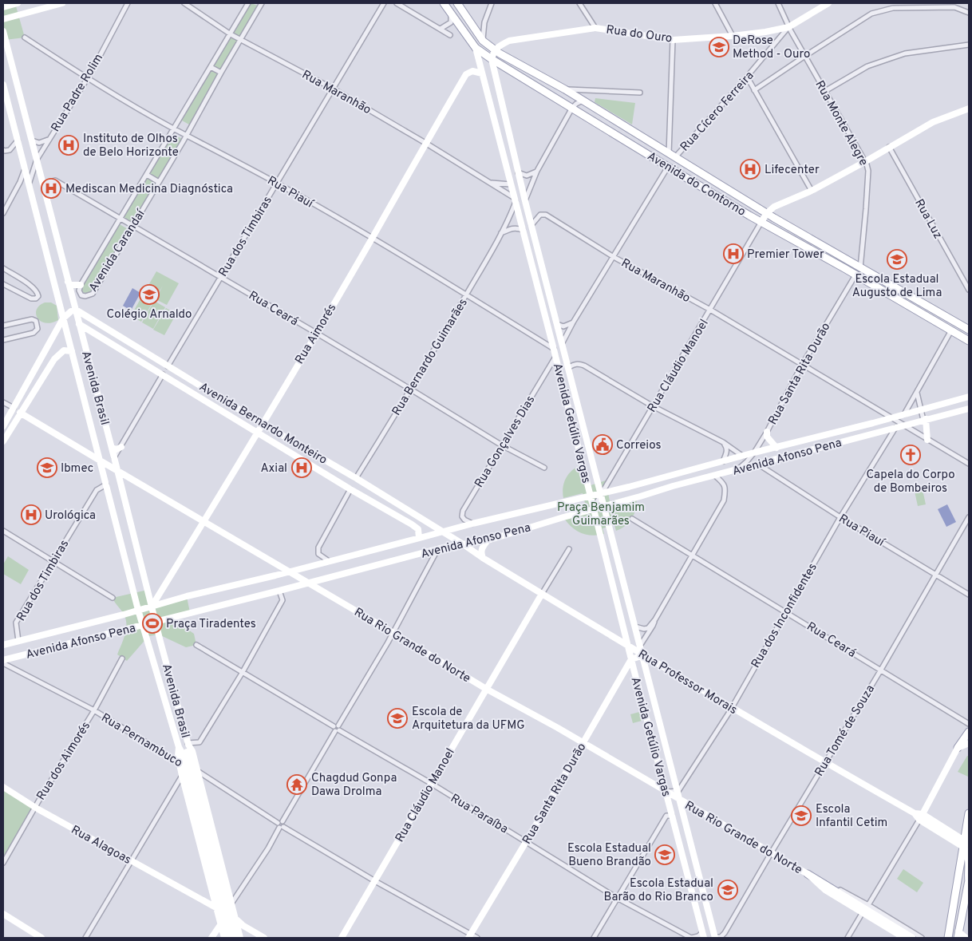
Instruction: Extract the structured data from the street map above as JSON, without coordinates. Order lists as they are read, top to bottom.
{
  "streets": {
    "main road": [
      "Rua do Ouro",
      "Avenida do Contorno",
      "Rua Aimorés",
      "Rua Cláudio Manoel",
      "Rua Santa Rita Durão",
      "Avenida Brasil",
      "Avenida Bernardo Monteiro",
      "Avenida Getúlio Vargas",
      "Avenida Afonso Pena",
      "Rua Rio Grande do Norte",
      "Rua Professor Morais",
      "Rua Alagoas"
    ],
    "street": [
      "Rua Maranhão",
      "Rua Padre Rolim",
      "Rua Cícero Ferreira",
      "Rua Monte Alegre",
      "Rua Piauí",
      "Rua Luz",
      "Rua dos Timbiras",
      "Avenida Carandaí",
      "Rua Ceará",
      "Rua Bernardo Guimarães",
      "Rua Gonçalves Dias",
      "Rua dos Inconfidentes",
      "Rua Tomé de Souza",
      "Rua Pernambuco",
      "Rua dos Aimorés",
      "Rua Paraíba"
    ]
  },
  "crossings": [
    ["Rua do Ouro", "Rua Cícero Ferreira"],
    ["Rua do Ouro", "Rua Monte Alegre"],
    ["Rua do Ouro", "Avenida do Contorno"],
    ["Rua do Ouro", "Avenida Getúlio Vargas"],
    ["Rua Maranhão", "Rua dos Timbiras"],
    ["Rua Maranhão", "Avenida Carandaí"],
    ["Rua Maranhão", "Rua Aimorés"],
    ["Rua Maranhão", "Rua Bernardo Guimarães"],
    ["Rua Maranhão", "Rua Cláudio Manoel"],
    ["Rua Maranhão", "Rua Santa Rita Durão"],
    ["Rua Maranhão", "Avenida Getúlio Vargas"],
    ["Rua Maranhão", "Avenida Afonso Pena"],
    ["Rua Padre Rolim", "Rua Piauí"],
    ["Rua Padre Rolim", "Avenida Brasil"],
    ["Rua Cícero Ferreira", "Rua Monte Alegre"],
    ["Rua Cícero Ferreira", "Avenida do Contorno"],
    ["Rua Monte Alegre", "Avenida do Contorno"],
    ["Avenida do Contorno", "Rua Cláudio Manoel"],
    ["Avenida do Contorno", "Rua Santa Rita Durão"],
    ["Avenida do Contorno", "Avenida Getúlio Vargas"],
    ["Rua Piauí", "Rua dos Timbiras"],
    ["Rua Piauí", "Avenida Carandaí"],
    ["Rua Piauí", "Rua Aimorés"],
    ["Rua Piauí", "Rua Bernardo Guimarães"],
    ["Rua Piauí", "Avenida Getúlio Vargas"],
    ["Rua Piauí", "Avenida Afonso Pena"],
    ["Rua Piauí", "Rua dos Inconfidentes"],
    ["Rua Piauí", "Rua Tomé de Souza"],
    ["Rua dos Timbiras", "Rua Ceará"],
    ["Rua dos Timbiras", "Avenida Brasil"],
    ["Rua dos Timbiras", "Avenida Bernardo Monteiro"],
    ["Rua dos Timbiras", "Avenida Afonso Pena"],
    ["Avenida Carandaí", "Rua Ceará"],
    ["Rua Ceará", "Rua Aimorés"],
    ["Rua Ceará", "Rua Bernardo Guimarães"],
    ["Rua Ceará", "Avenida Brasil"],
    ["Rua Ceará", "Rua Gonçalves Dias"],
    ["Rua Ceará", "Rua dos Inconfidentes"],
    ["Rua Ceará", "Rua Tomé de Souza"],
    ["Rua Aimorés", "Avenida Brasil"],
    ["Rua Aimorés", "Avenida Bernardo Monteiro"],
    ["Rua Aimorés", "Avenida Getúlio Vargas"],
    ["Rua Aimorés", "Avenida Afonso Pena"],
    ["Rua Aimorés", "Rua Rio Grande do Norte"],
    ["Rua Bernardo Guimarães", "Avenida Bernardo Monteiro"],
    ["Rua Bernardo Guimarães", "Avenida Getúlio Vargas"],
    ["Rua Cláudio Manoel", "Avenida Getúlio Vargas"],
    ["Rua Cláudio Manoel", "Avenida Afonso Pena"],
    ["Rua Cláudio Manoel", "Rua Rio Grande do Norte"],
    ["Rua Cláudio Manoel", "Rua Professor Morais"],
    ["Rua Cláudio Manoel", "Rua Pernambuco"],
    ["Rua Cláudio Manoel", "Rua Paraíba"],
    ["Rua Santa Rita Durão", "Avenida Getúlio Vargas"],
    ["Rua Santa Rita Durão", "Avenida Afonso Pena"],
    ["Rua Santa Rita Durão", "Rua Rio Grande do Norte"],
    ["Rua Santa Rita Durão", "Rua Pernambuco"],
    ["Rua Santa Rita Durão", "Rua Paraíba"],
    ["Avenida Brasil", "Avenida Bernardo Monteiro"],
    ["Avenida Brasil", "Avenida Afonso Pena"],
    ["Avenida Brasil", "Rua Rio Grande do Norte"],
    ["Avenida Brasil", "Rua Pernambuco"],
    ["Avenida Brasil", "Rua Alagoas"],
    ["Avenida Bernardo Monteiro", "Avenida Afonso Pena"],
    ["Avenida Bernardo Monteiro", "Rua Professor Morais"],
    ["Avenida Getúlio Vargas", "Rua Gonçalves Dias"],
    ["Avenida Getúlio Vargas", "Avenida Afonso Pena"],
    ["Avenida Getúlio Vargas", "Rua dos Inconfidentes"],
    ["Avenida Getúlio Vargas", "Rua Rio Grande do Norte"],
    ["Avenida Getúlio Vargas", "Rua Professor Morais"],
    ["Avenida Getúlio Vargas", "Rua Tomé de Souza"],
    ["Avenida Getúlio Vargas", "Rua Paraíba"],
    ["Rua Gonçalves Dias", "Avenida Afonso Pena"],
    ["Avenida Afonso Pena", "Rua dos Inconfidentes"],
    ["Avenida Afonso Pena", "Rua Rio Grande do Norte"],
    ["Avenida Afonso Pena", "Rua Professor Morais"],
    ["Avenida Afonso Pena", "Rua Pernambuco"],
    ["Rua dos Inconfidentes", "Rua Professor Morais"],
    ["Rua Rio Grande do Norte", "Rua Tomé de Souza"],
    ["Rua Professor Morais", "Rua Tomé de Souza"],
    ["Rua Pernambuco", "Rua dos Aimorés"],
    ["Rua dos Aimorés", "Rua Alagoas"]
  ],
  "parks": ["Praça Benjamim Guimarães"],
  "places": {
    "school or university": [
      "DeRose Method - Ouro",
      "Escola Estadual Augusto de Lima",
      "Colégio Arnaldo",
      "Ibmec",
      "Escola de Arquitetura da UFMG",
      "Escola Infantil Cetim",
      "Escola Estadual Bueno Brandão",
      "Escola Estadual Barão do Rio Branco"
    ],
    "hospital": [
      "Instituto de Olhos de Belo Horizonte",
      "Lifecenter",
      "Mediscan Medicina Diagnóstica",
      "Premier Tower",
      "Axial",
      "Urológica"
    ],
    "public building": ["Correios"],
    "church": ["Capela do Corpo de Bombeiros"],
    "sports": ["Praça Tiradentes"],
    "temple": ["Chagdud Gonpa Dawa Drolma"]
  }
}
